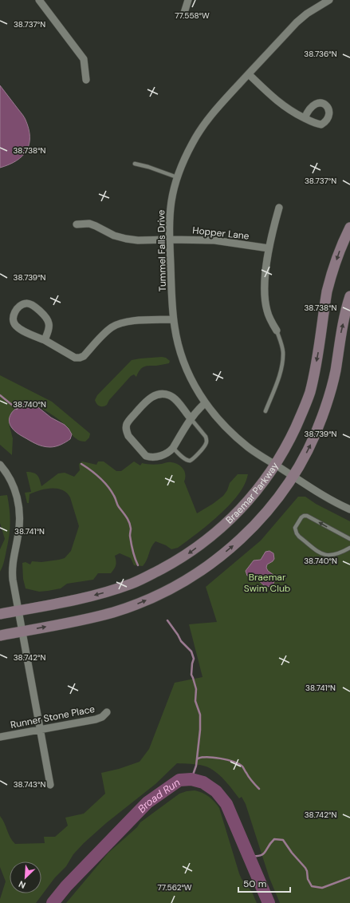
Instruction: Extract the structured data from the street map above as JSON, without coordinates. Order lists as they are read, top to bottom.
{
  "streets": {
    "street": [
      "Hopper Lane",
      "Tummel Falls Drive",
      "Braemar Parkway",
      "Runner Stone Place"
    ]
  },
  "crossings": [
    ["Hopper Lane", "Tummel Falls Drive"],
    ["Tummel Falls Drive", "Braemar Parkway"]
  ],
  "water": ["Broad Run"],
  "parks": ["Braemar Swim Club"],
  "scale_bar": "50 m",
  "north": "bottom left",
  "coordinates": [
    "77.558°W",
    "38.737°N",
    "38.736°N",
    "38.738°N",
    "38.739°N",
    "38.740°N",
    "38.741°N",
    "38.742°N",
    "38.743°N",
    "77.562°W"
  ]
}
